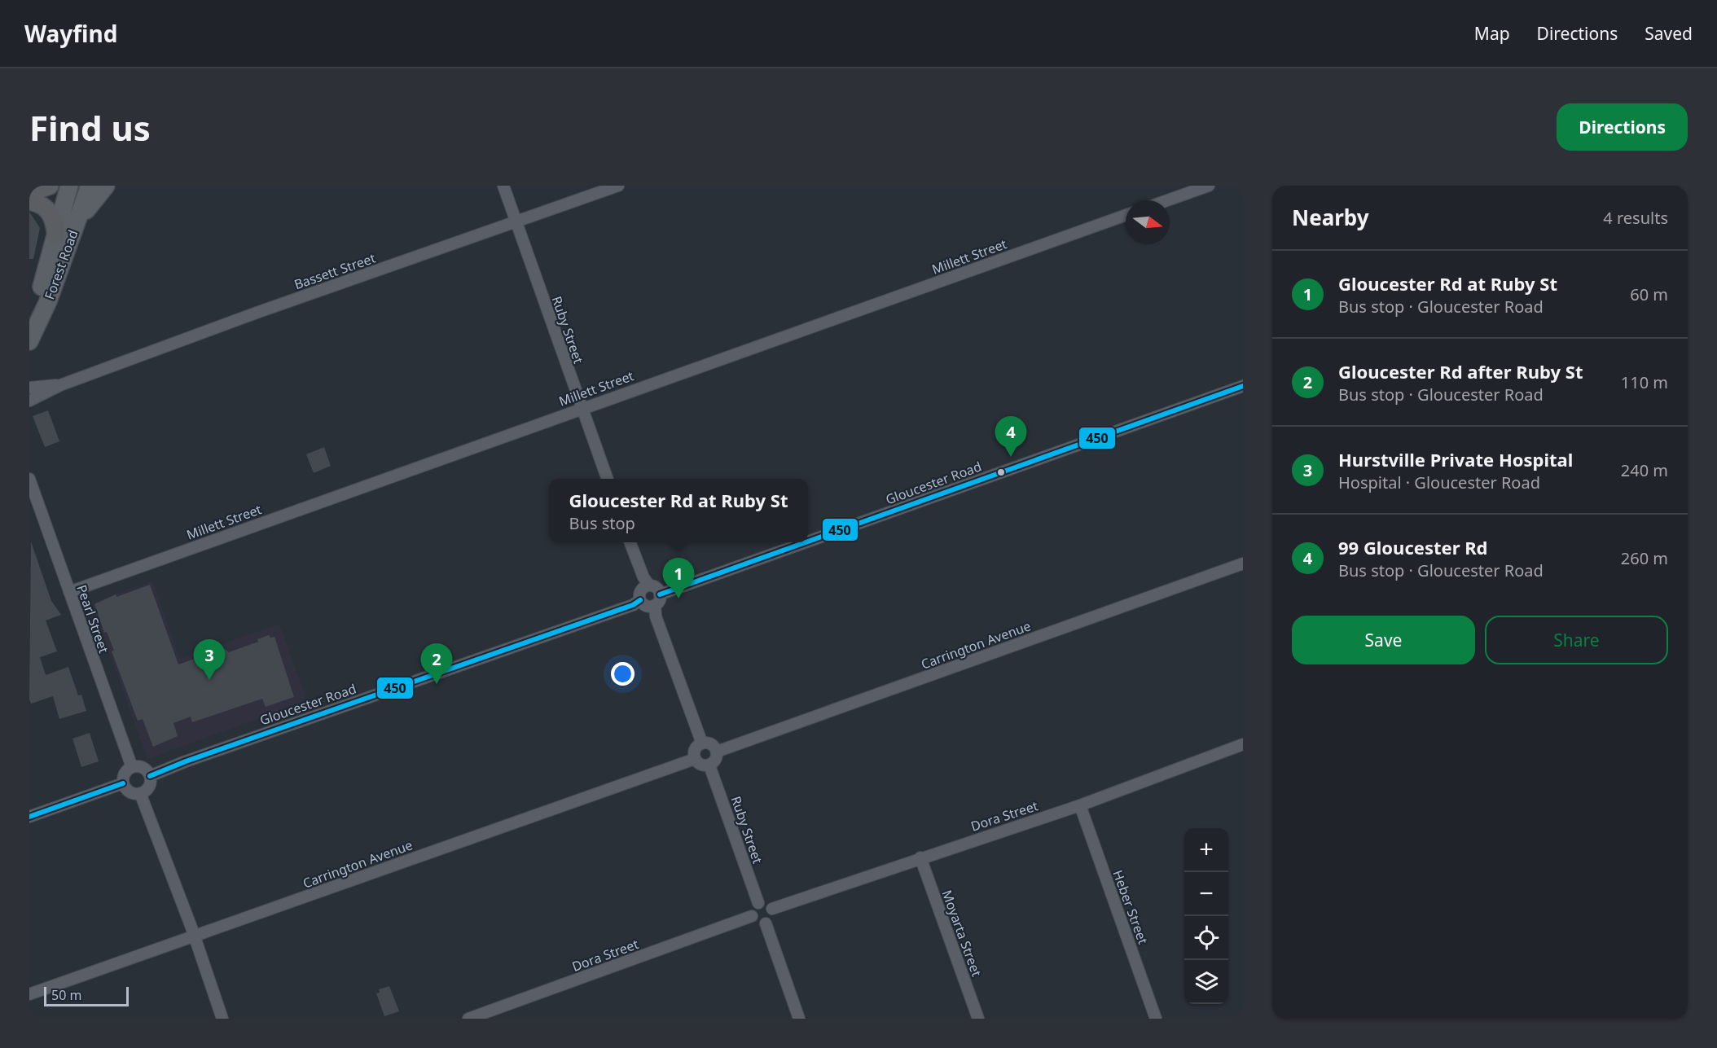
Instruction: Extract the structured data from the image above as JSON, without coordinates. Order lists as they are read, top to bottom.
{
  "streets": {
    "main road": ["Forest Road"],
    "street": [
      "Millett Street",
      "Bassett Street",
      "Ruby Street",
      "Gloucester Road",
      "Pearl Street",
      "Carrington Avenue",
      "Dora Street",
      "Heber Street",
      "Moyarta Street"
    ]
  },
  "crossings": [
    ["Millett Street", "Ruby Street"],
    ["Millett Street", "Pearl Street"],
    ["Bassett Street", "Ruby Street"],
    ["Ruby Street", "Carrington Avenue"],
    ["Ruby Street", "Dora Street"],
    ["Gloucester Road", "Pearl Street"],
    ["Dora Street", "Heber Street"],
    ["Dora Street", "Moyarta Street"]
  ],
  "lines": ["transit line 450"],
  "scale_bar": "50 m",
  "north": "right",
  "page": {
    "header": "Wayfind",
    "nav": ["Map", "Directions", "Saved"],
    "buttons": [
      "Directions",
      ["Save", "Share"]
    ],
    "title": "Find us",
    "heading": ["Nearby", "4 results"],
    "list": [
      {
        "mark": "1",
        "name": "Gloucester Rd at Ruby St",
        "note": "Bus stop · Gloucester Road",
        "value": "60 m"
      },
      {
        "mark": "2",
        "name": "Gloucester Rd after Ruby St",
        "note": "Bus stop · Gloucester Road",
        "value": "110 m"
      },
      {
        "mark": "3",
        "name": "Hurstville Private Hospital",
        "note": "Hospital · Gloucester Road",
        "value": "240 m"
      },
      {
        "mark": "4",
        "name": "99 Gloucester Rd",
        "note": "Bus stop · Gloucester Road",
        "value": "260 m"
      }
    ],
    "pins": [
      "4",
      "1",
      "3",
      "2"
    ],
    "popup": ["Gloucester Rd at Ruby St", "Bus stop"],
    "map_buttons": ["+", "−"],
    "scale": "50 m"
  }
}
